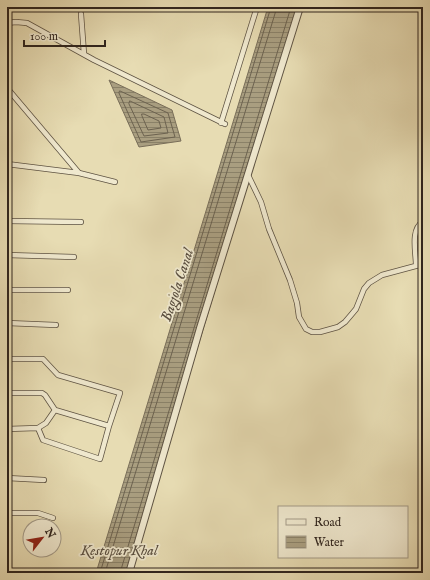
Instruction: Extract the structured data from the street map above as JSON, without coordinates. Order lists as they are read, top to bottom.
{
  "water": ["Bagjola Canal", "Kestopur Khal"],
  "legend": ["Road", "Water"],
  "scale_bar": "100 m",
  "north": "top right"
}
